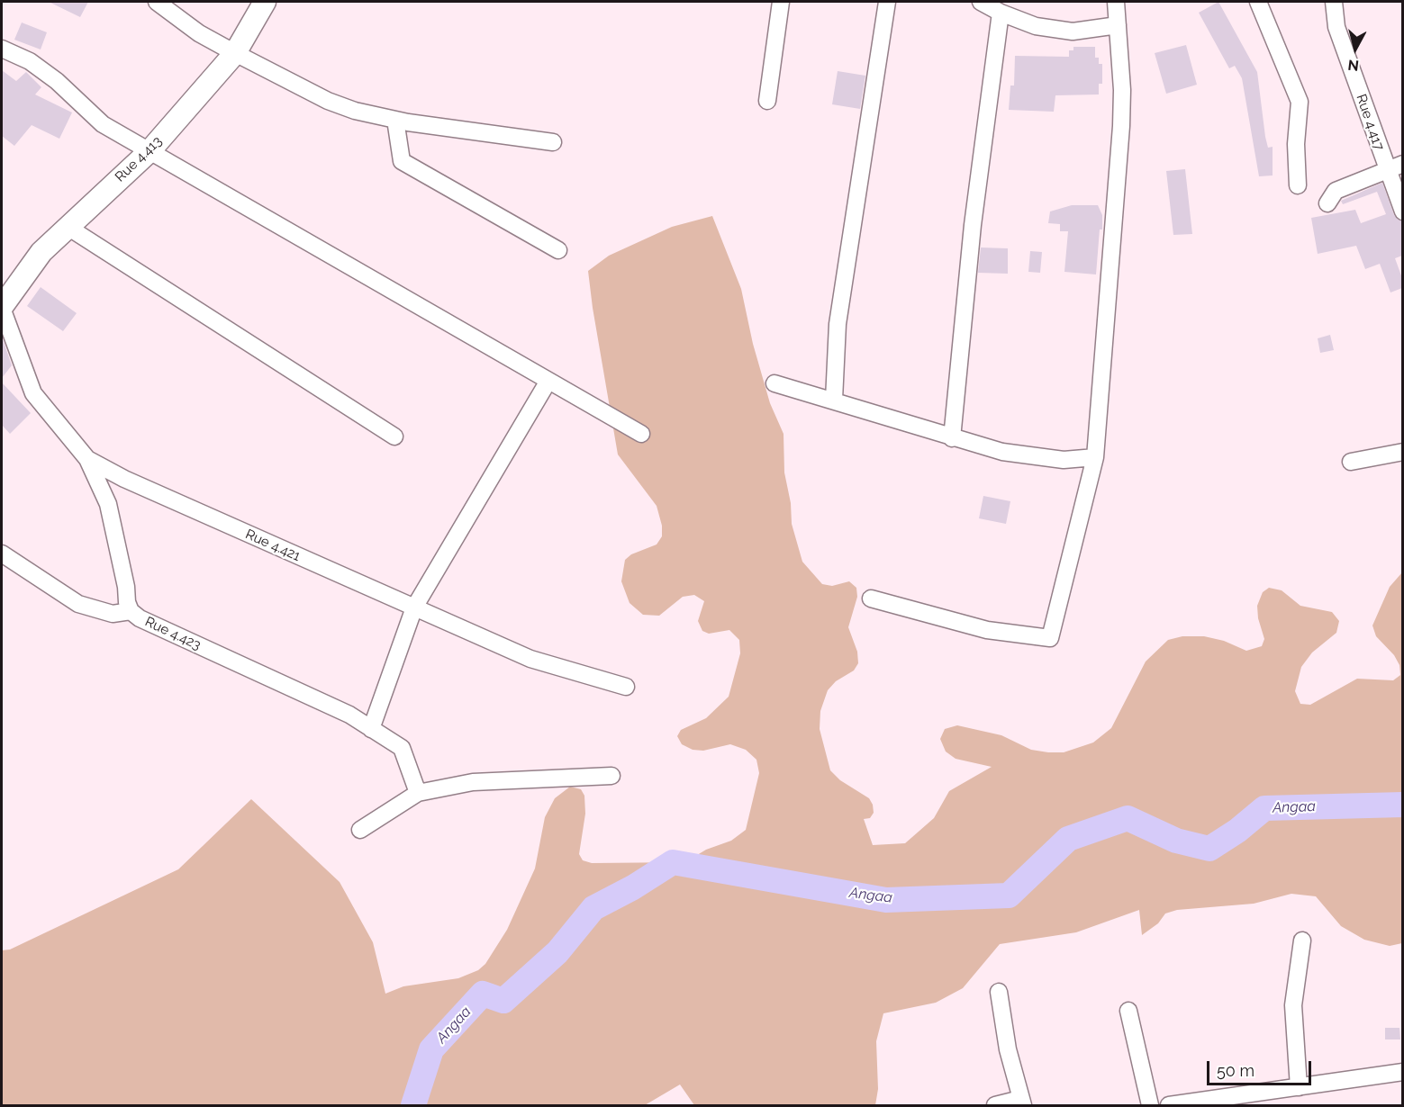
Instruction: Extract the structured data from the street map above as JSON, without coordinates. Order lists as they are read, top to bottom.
{
  "streets": {
    "street": [
      "Rue 4.417",
      "Rue 4.413",
      "Rue 4.421",
      "Rue 4.423"
    ]
  },
  "crossings": [
    ["Rue 4.413", "Rue 4.421"]
  ],
  "water": ["Angaa"],
  "scale_bar": "50 m",
  "north": "bottom"
}
